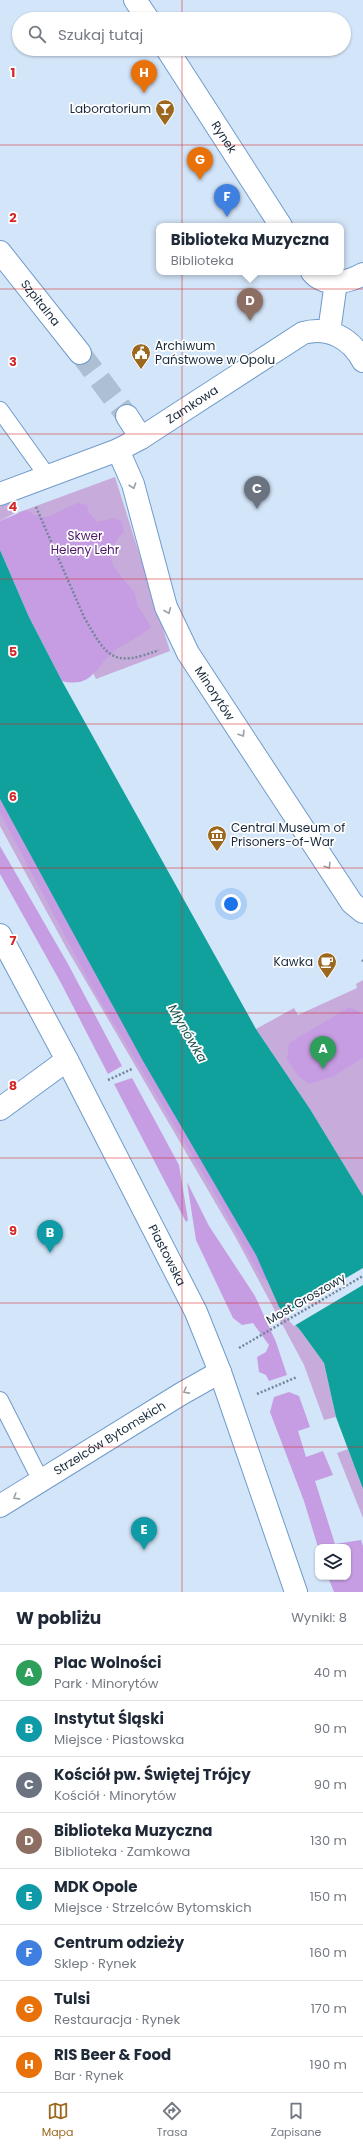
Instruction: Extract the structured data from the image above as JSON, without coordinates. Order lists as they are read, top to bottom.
{
  "streets": {
    "street": [
      "Rynek",
      "Szpitalna",
      "Zamkowa",
      "Minorytów",
      "Piastowska",
      "Strzelców Bytomskich"
    ],
    "path": ["Most Groszowy"]
  },
  "crossings": [
    ["Zamkowa", "Minorytów"],
    ["Piastowska", "Strzelców Bytomskich"]
  ],
  "one_way": ["Minorytów", "Strzelców Bytomskich"],
  "water": ["Młynówka"],
  "parks": ["Skwer Heleny Lehr"],
  "places": {
    "bar": ["Laboratorium"],
    "public building": ["Archiwum Państwowe w Opolu"],
    "museum": ["Central Museum of Prisoners-of-War"],
    "cafe": ["Kawka"]
  },
  "page": {
    "search": "Szukaj tutaj",
    "pins": [
      "H",
      "G",
      "F",
      "D",
      "C",
      "A",
      "B",
      "E"
    ],
    "popup": ["Biblioteka Muzyczna", "Biblioteka"],
    "heading": ["W pobliżu", "Wyniki: 8"],
    "list": [
      {
        "mark": "A",
        "name": "Plac Wolności",
        "note": "Park · Minorytów",
        "value": "40 m"
      },
      {
        "mark": "B",
        "name": "Instytut Śląski",
        "note": "Miejsce · Piastowska",
        "value": "90 m"
      },
      {
        "mark": "C",
        "name": "Kościół pw. Świętej Trójcy",
        "note": "Kościół · Minorytów",
        "value": "90 m"
      },
      {
        "mark": "D",
        "name": "Biblioteka Muzyczna",
        "note": "Biblioteka · Zamkowa",
        "value": "130 m"
      },
      {
        "mark": "E",
        "name": "MDK Opole",
        "note": "Miejsce · Strzelców Bytomskich",
        "value": "150 m"
      },
      {
        "mark": "F",
        "name": "Centrum odzieży",
        "note": "Sklep · Rynek",
        "value": "160 m"
      },
      {
        "mark": "G",
        "name": "Tulsi",
        "note": "Restauracja · Rynek",
        "value": "170 m"
      },
      {
        "mark": "H",
        "name": "RIS Beer & Food",
        "note": "Bar · Rynek",
        "value": "190 m"
      }
    ],
    "nav": ["Mapa", "Trasa", "Zapisane"]
  },
  "grid": {
    "rows": [
      "1",
      "2",
      "3",
      "4",
      "5",
      "6",
      "7",
      "8",
      "9"
    ]
  }
}
